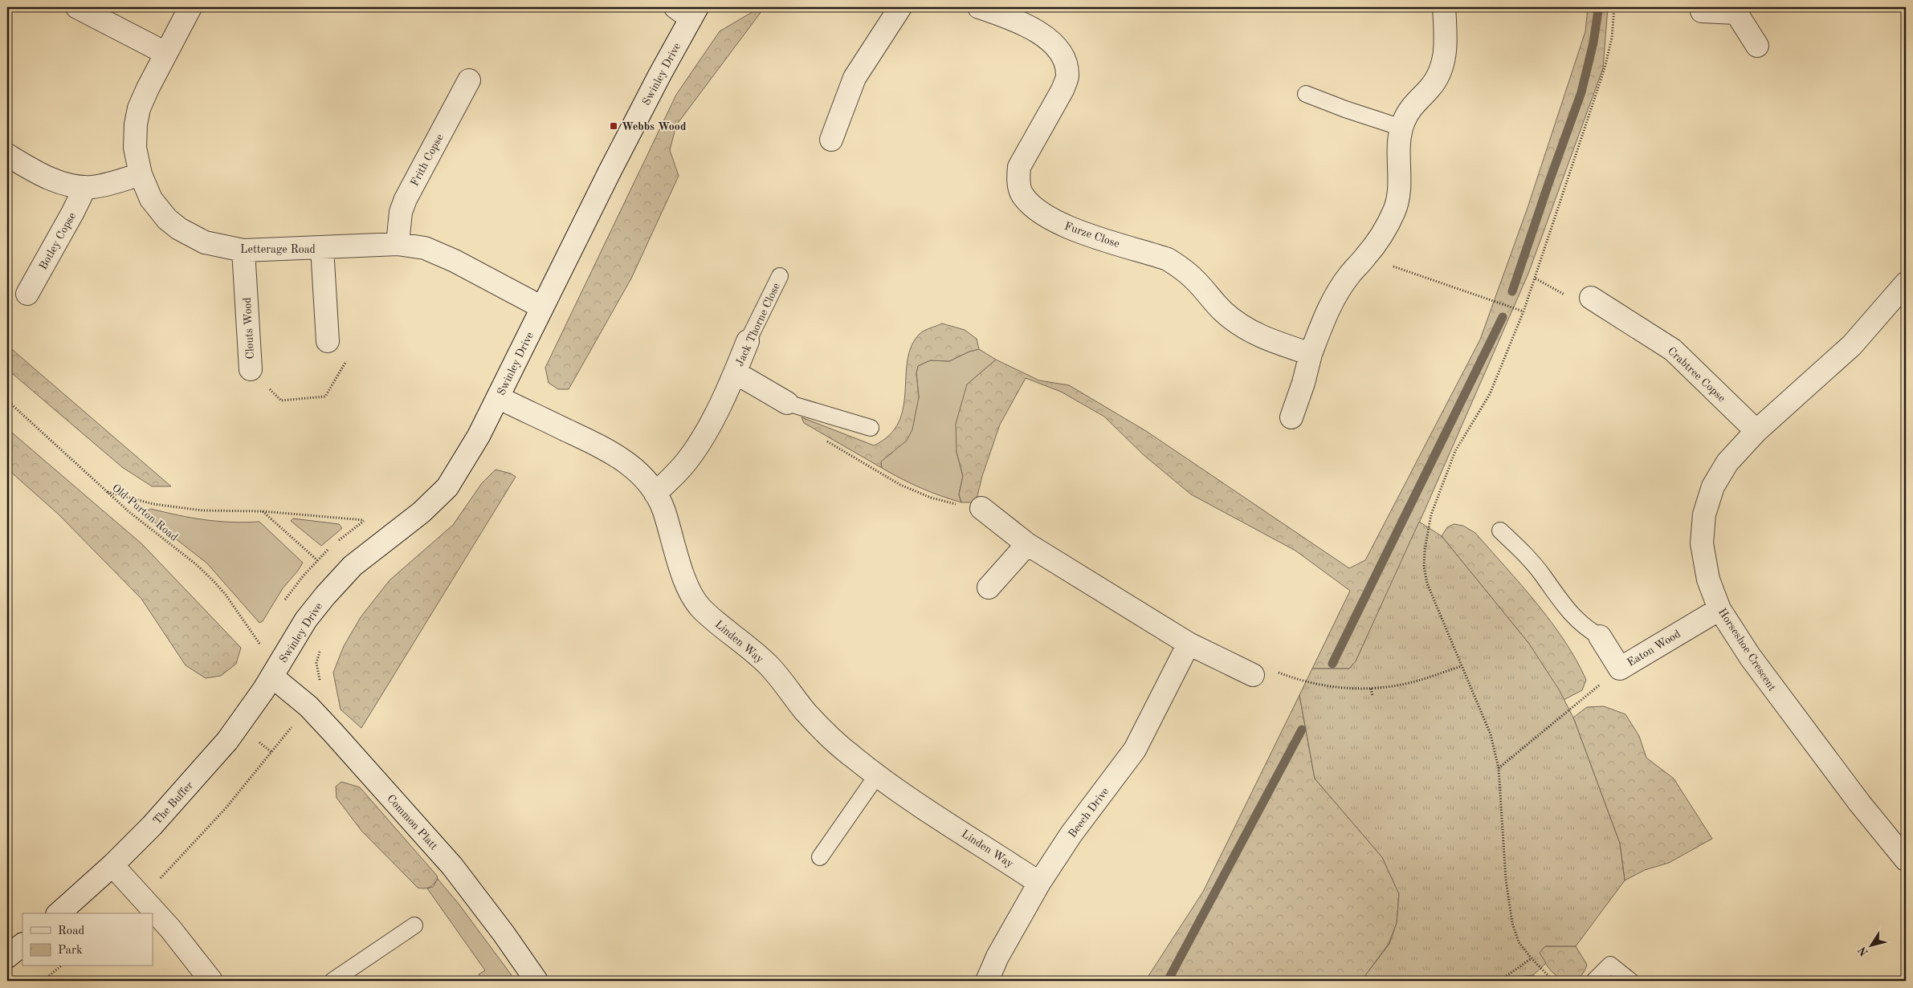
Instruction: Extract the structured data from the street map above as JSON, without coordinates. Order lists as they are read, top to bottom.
{
  "streets": {
    "street": [
      "Swinley Drive",
      "Frith Copse",
      "Furze Close",
      "Botley Copse",
      "Letterage Road",
      "Jack Thorne Close",
      "Clouts Wood",
      "Crabtree Copse",
      "Linden Way",
      "Eaton Wood",
      "Horseshoe Crescent",
      "The Buffer",
      "Beech Drive",
      "Common Platt"
    ],
    "path": ["Old Purton Road"]
  },
  "crossings": [
    ["Swinley Drive", "Letterage Road"],
    ["Swinley Drive", "Linden Way"],
    ["Swinley Drive", "The Buffer"],
    ["Swinley Drive", "Common Platt"],
    ["Frith Copse", "Letterage Road"],
    ["Letterage Road", "Clouts Wood"],
    ["Jack Thorne Close", "Linden Way"],
    ["Crabtree Copse", "Horseshoe Crescent"],
    ["Linden Way", "Beech Drive"],
    ["Eaton Wood", "Horseshoe Crescent"],
    ["The Buffer", "Common Platt"]
  ],
  "places": {
    "transit": ["Webbs Wood"]
  },
  "legend": ["Road", "Park"],
  "north": "bottom left"
}
